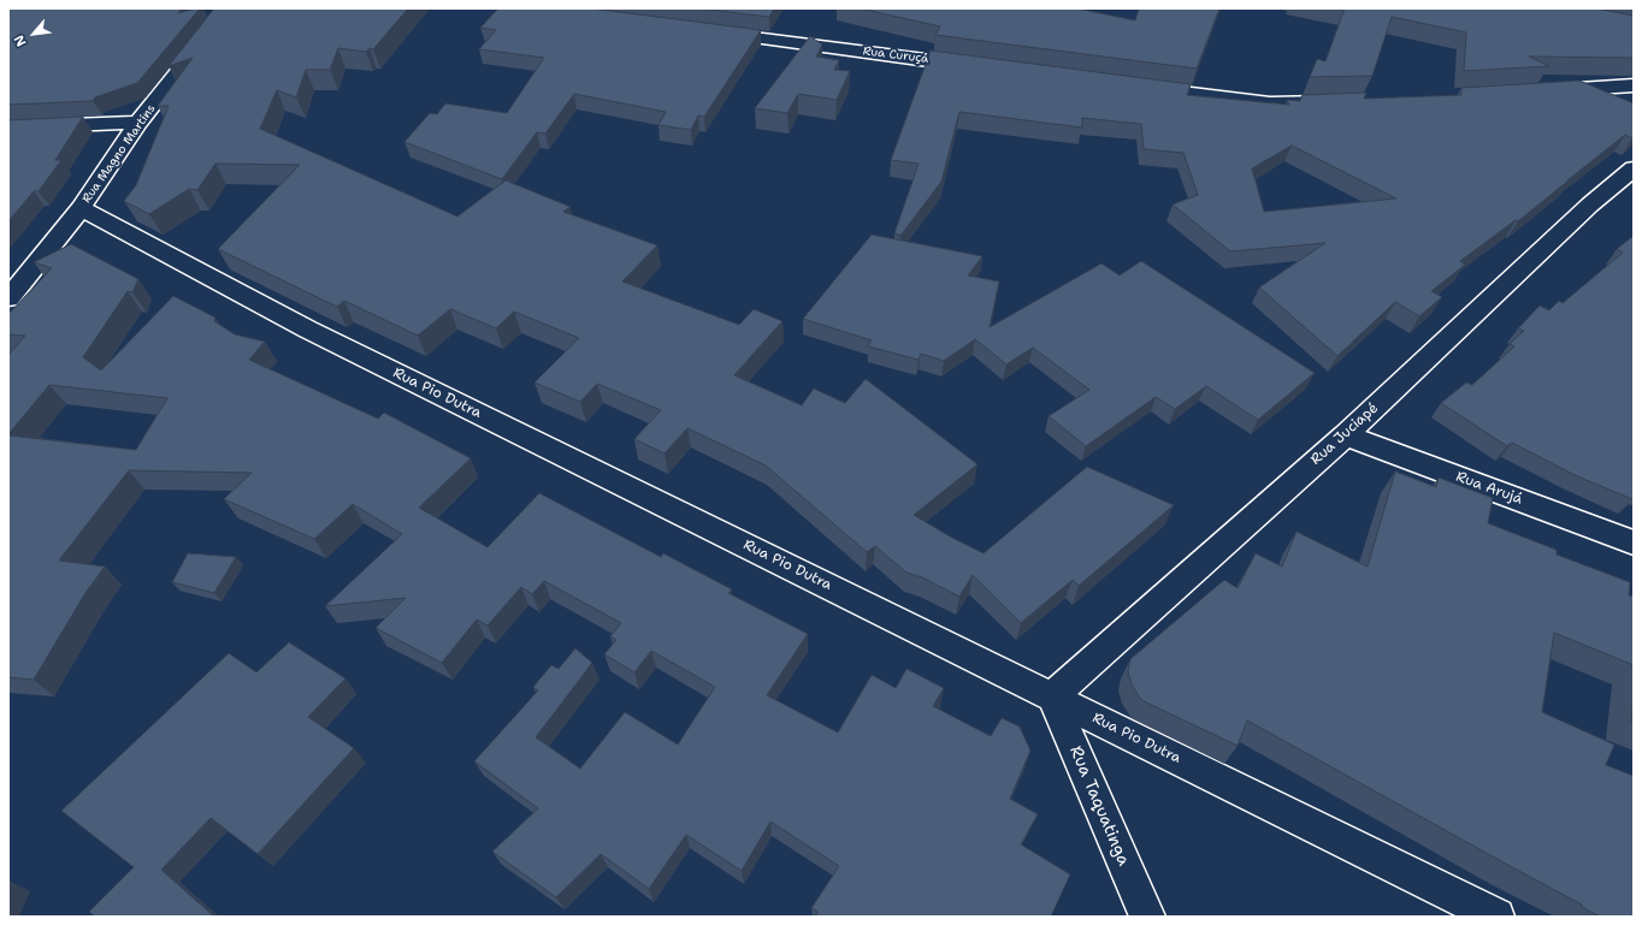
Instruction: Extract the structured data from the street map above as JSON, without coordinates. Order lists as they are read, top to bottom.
{
  "streets": {
    "street": [
      "Rua Curuçá",
      "Rua Magno Martins",
      "Rua Pio Dutra",
      "Rua Juciapé",
      "Rua Arujá",
      "Rua Taquatinga"
    ]
  },
  "crossings": [
    ["Rua Magno Martins", "Rua Pio Dutra"],
    ["Rua Pio Dutra", "Rua Juciapé"],
    ["Rua Pio Dutra", "Rua Taquatinga"],
    ["Rua Juciapé", "Rua Arujá"],
    ["Rua Juciapé", "Rua Taquatinga"]
  ],
  "north": "bottom left"
}
